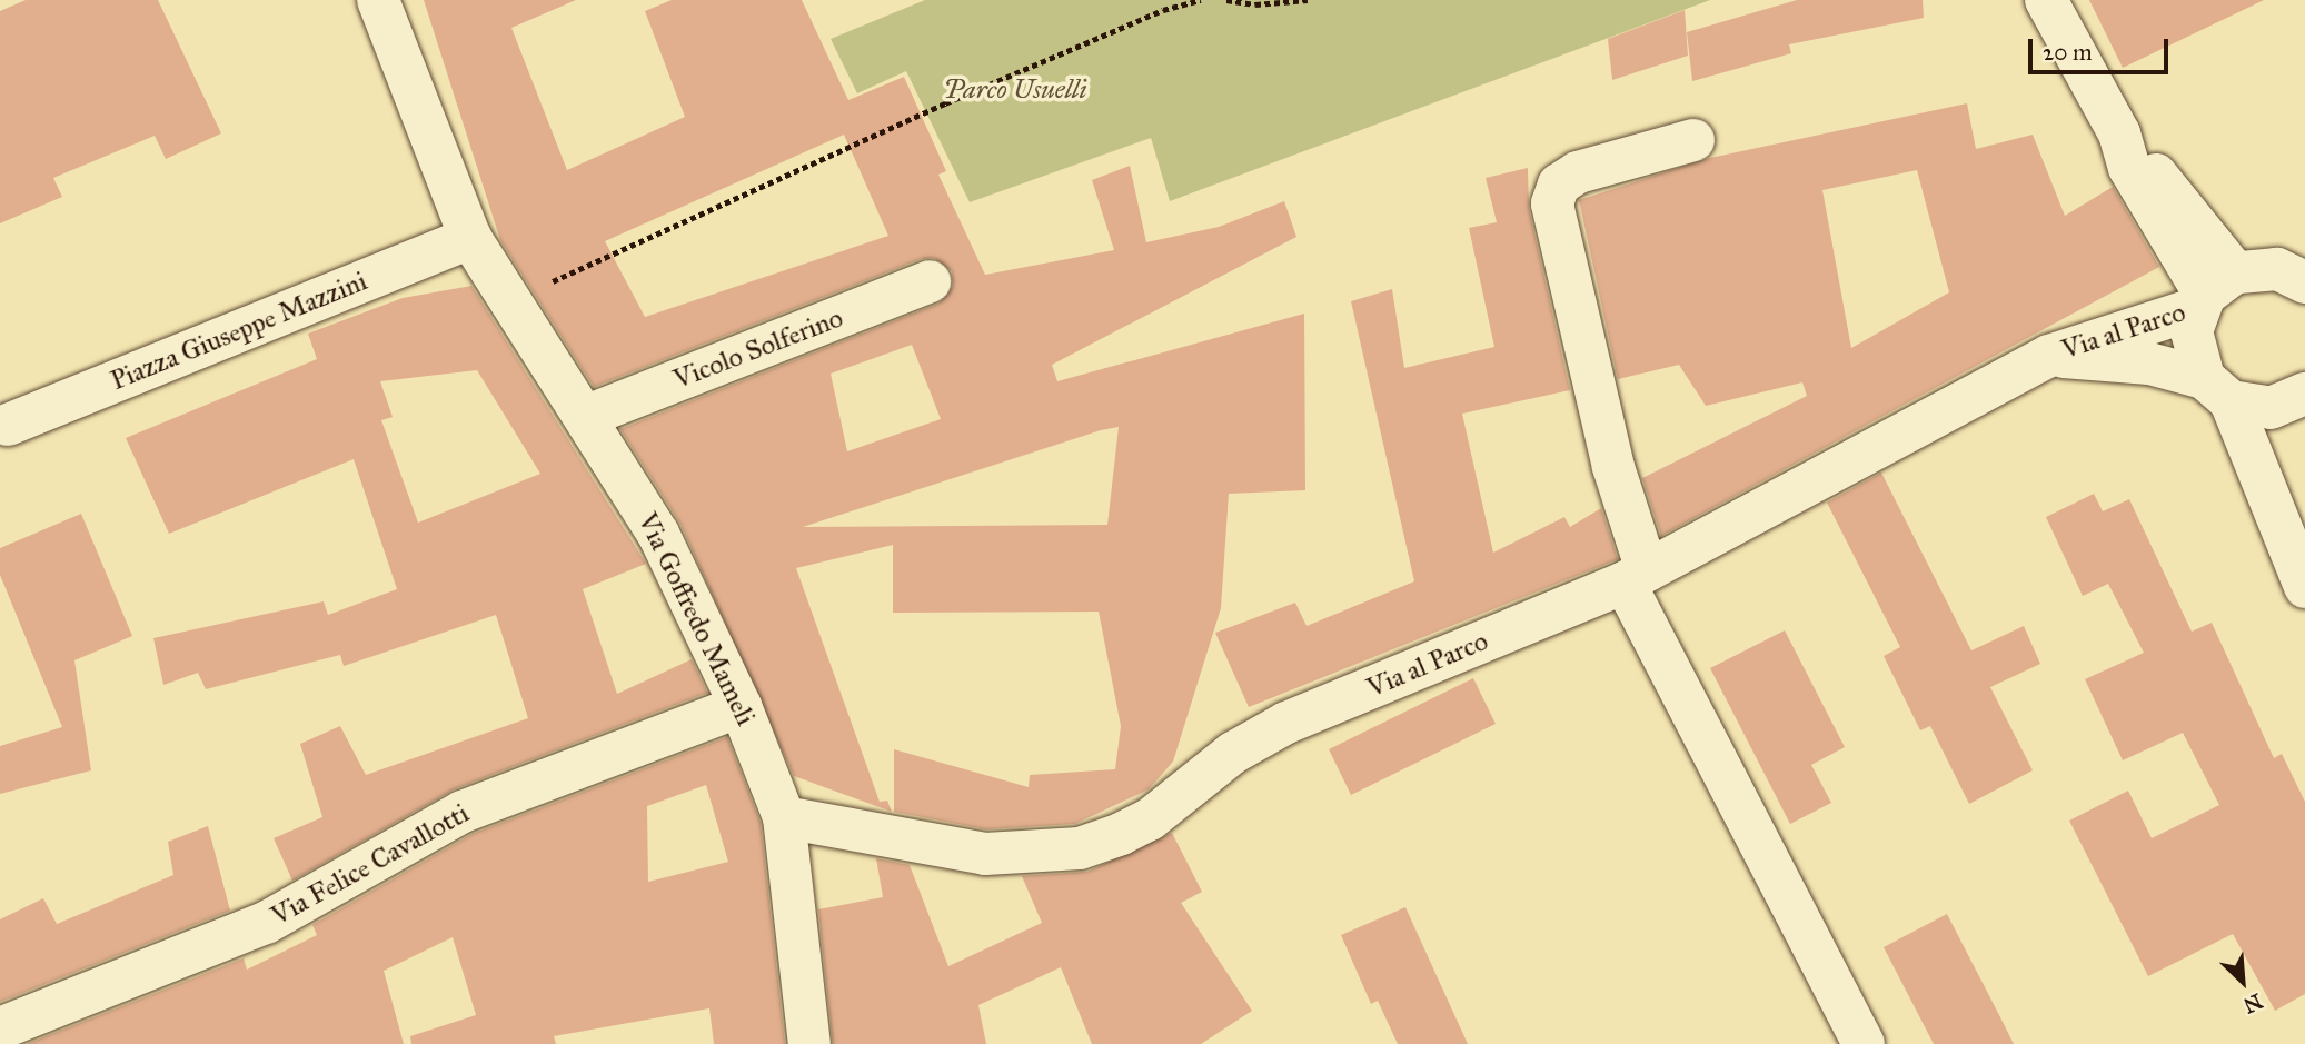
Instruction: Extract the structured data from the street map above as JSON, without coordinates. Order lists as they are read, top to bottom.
{
  "streets": {
    "street": [
      "Piazza Giuseppe Mazzini",
      "Via al Parco",
      "Vicolo Solferino",
      "Via Goffredo Mameli",
      "Via Felice Cavallotti"
    ]
  },
  "crossings": [
    ["Piazza Giuseppe Mazzini", "Via Goffredo Mameli"],
    ["Via al Parco", "Via Goffredo Mameli"],
    ["Vicolo Solferino", "Via Goffredo Mameli"],
    ["Via Goffredo Mameli", "Via Felice Cavallotti"]
  ],
  "parks": ["Parco Usuelli"],
  "scale_bar": "20 m",
  "north": "bottom right"
}
